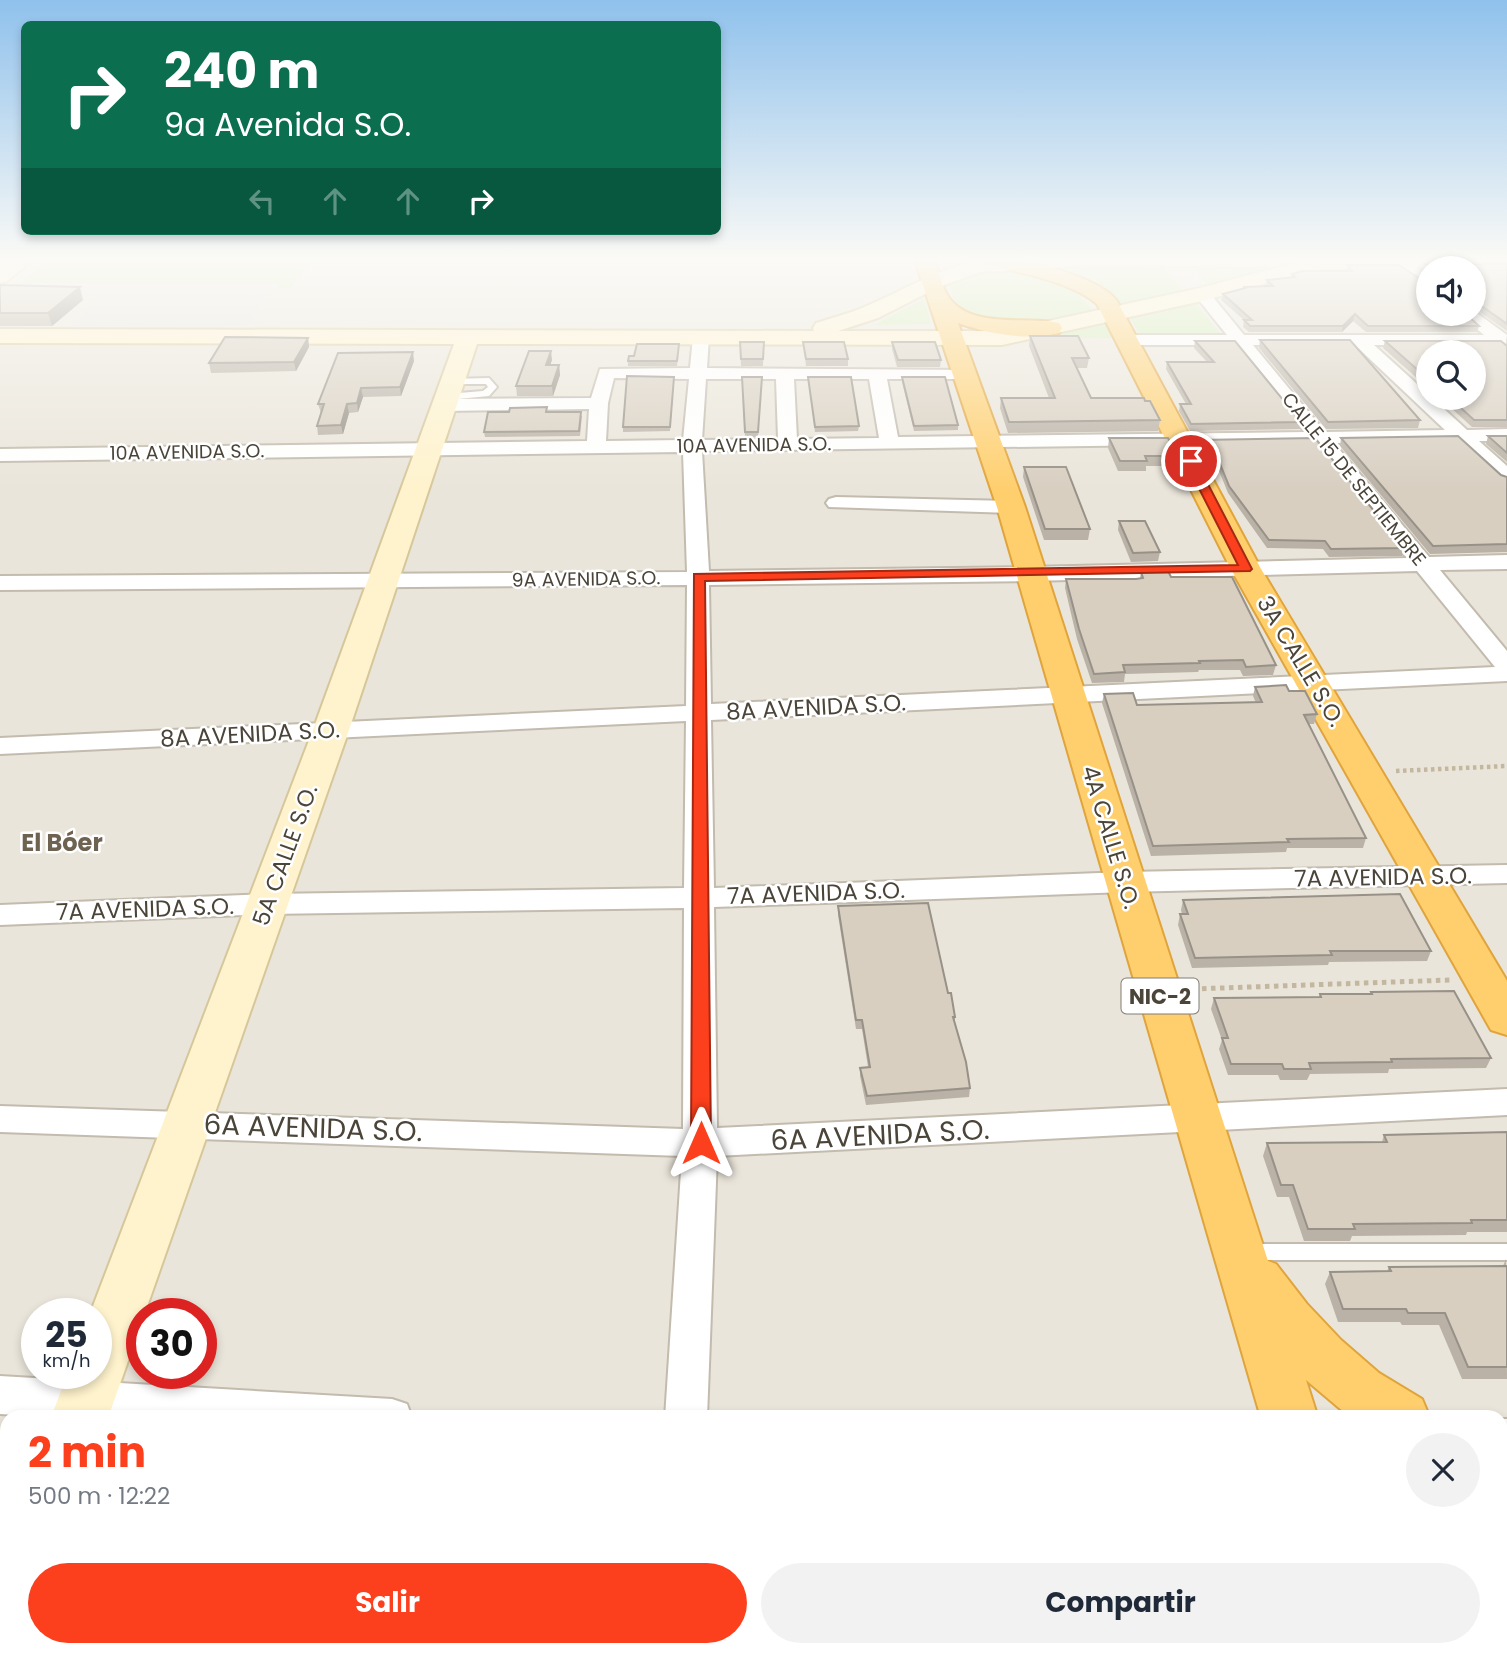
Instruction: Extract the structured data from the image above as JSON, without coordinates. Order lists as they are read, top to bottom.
{
  "streets": {
    "highway": ["3A CALLE S.O.", "4A CALLE S.O.", "NIC-2"],
    "main road": ["5A CALLE S.O."],
    "street": [
      "10A AVENIDA S.O.",
      "CALLE 15 DE SEPTIEMBRE",
      "9A AVENIDA S.O.",
      "8A AVENIDA S.O.",
      "7A AVENIDA S.O.",
      "6A AVENIDA S.O."
    ]
  },
  "crossings": [
    ["10A AVENIDA S.O.", "CALLE 15 DE SEPTIEMBRE"],
    ["10A AVENIDA S.O.", "3A CALLE S.O."],
    ["10A AVENIDA S.O.", "4A CALLE S.O."],
    ["10A AVENIDA S.O.", "5A CALLE S.O."],
    ["CALLE 15 DE SEPTIEMBRE", "9A AVENIDA S.O."],
    ["9A AVENIDA S.O.", "3A CALLE S.O."],
    ["9A AVENIDA S.O.", "4A CALLE S.O."],
    ["9A AVENIDA S.O.", "5A CALLE S.O."],
    ["3A CALLE S.O.", "8A AVENIDA S.O."],
    ["3A CALLE S.O.", "7A AVENIDA S.O."],
    ["8A AVENIDA S.O.", "4A CALLE S.O."],
    ["8A AVENIDA S.O.", "5A CALLE S.O."],
    ["4A CALLE S.O.", "7A AVENIDA S.O."],
    ["4A CALLE S.O.", "6A AVENIDA S.O."],
    ["5A CALLE S.O.", "7A AVENIDA S.O."],
    ["5A CALLE S.O.", "6A AVENIDA S.O."]
  ],
  "districts": ["El Bóer"],
  "page": {
    "turn": ["240 m", "9a Avenida S.O."],
    "speed": "25 km/h",
    "limit": "30",
    "heading": ["2 min", "500 m · 12:22"],
    "buttons": ["Salir", "Compartir"]
  }
}
